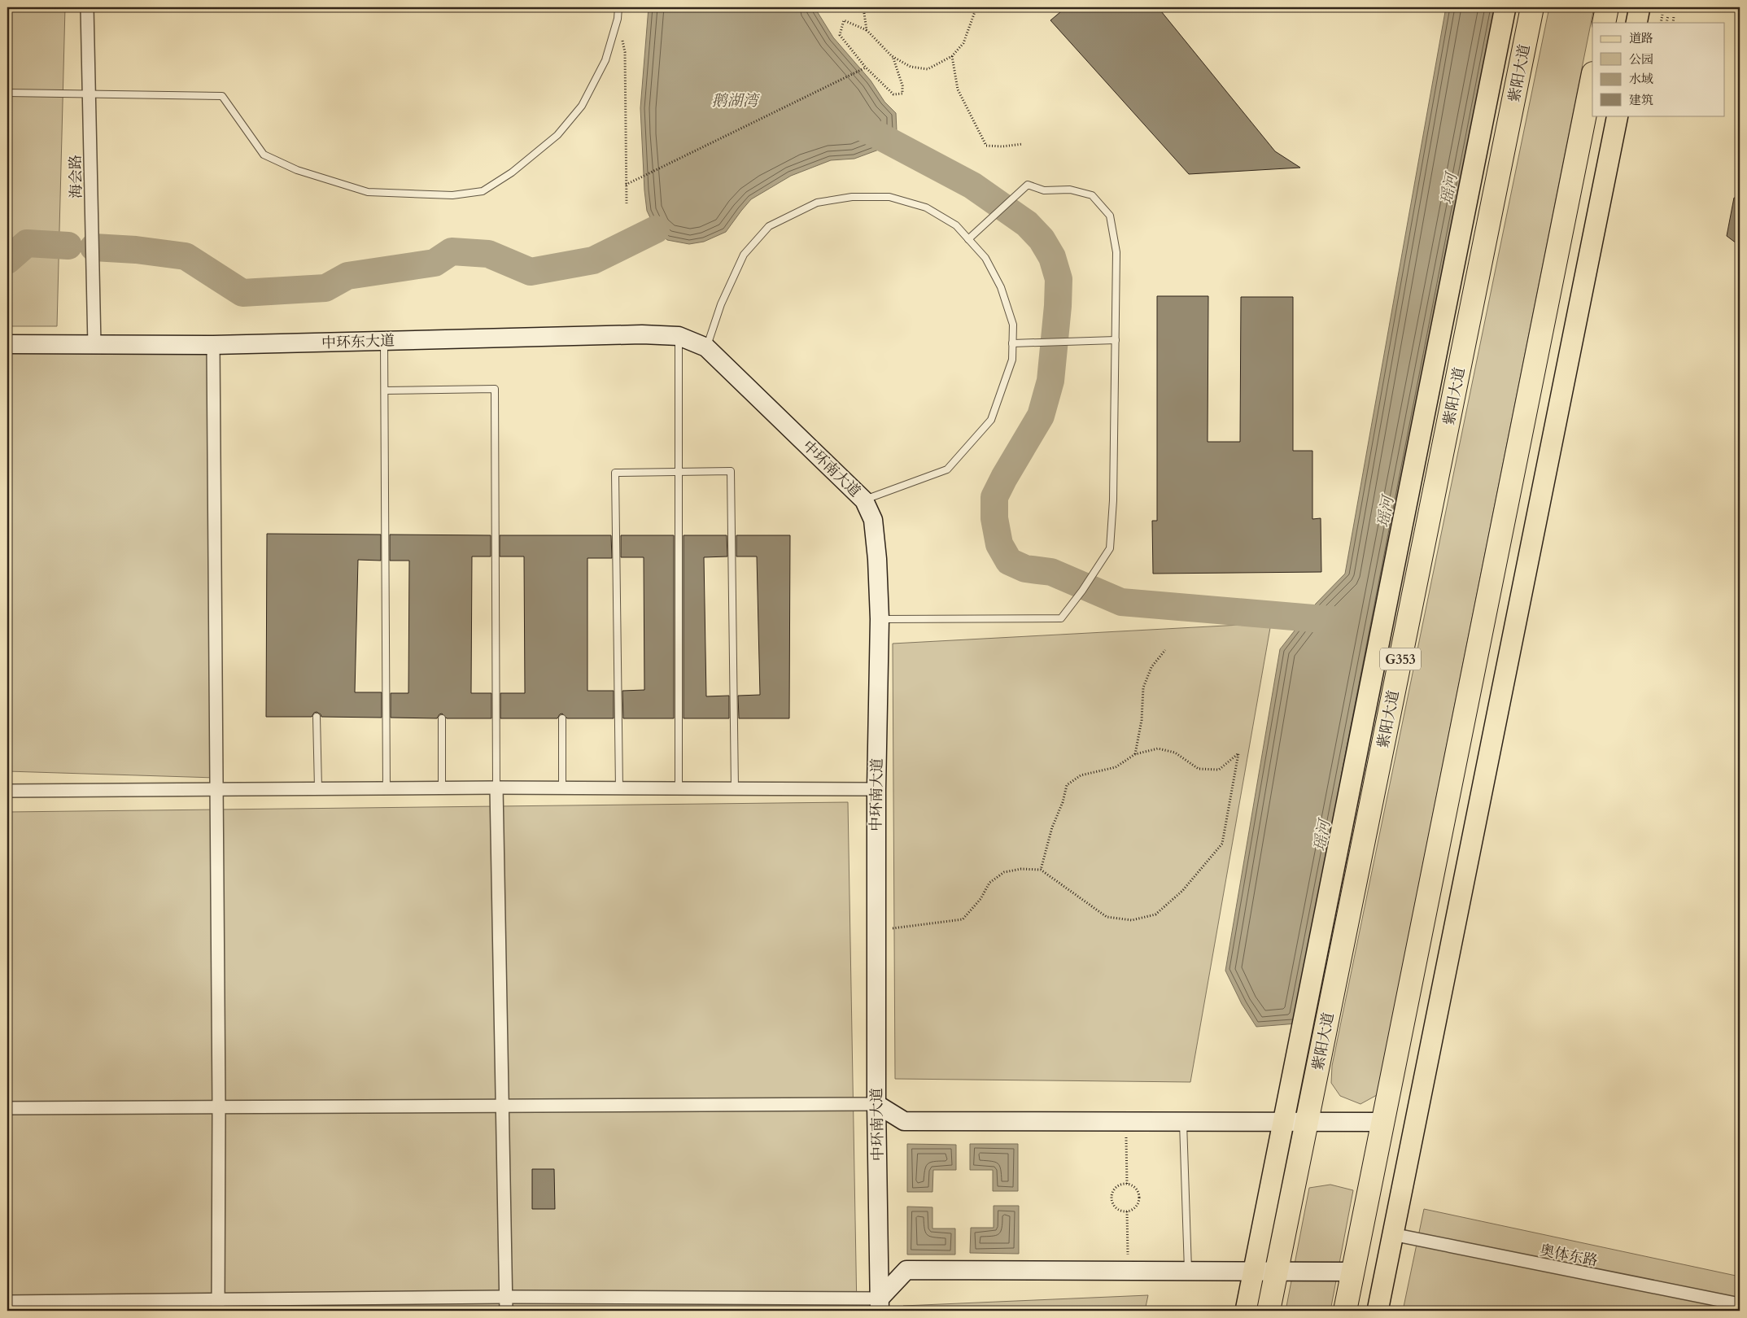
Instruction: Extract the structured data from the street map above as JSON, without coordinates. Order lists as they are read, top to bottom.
{
  "streets": {
    "highway": ["紫阳大道", "G353"],
    "street": [
      "海会路",
      "中环东大道",
      "中环南大道",
      "奥体东路"
    ]
  },
  "crossings": [
    ["海会路", "中环东大道"],
    ["中环东大道", "中环南大道"]
  ],
  "water": ["鹅湖湾", "瑶河"],
  "legend": [
    "道路",
    "公园",
    "水域",
    "建筑"
  ]
}
